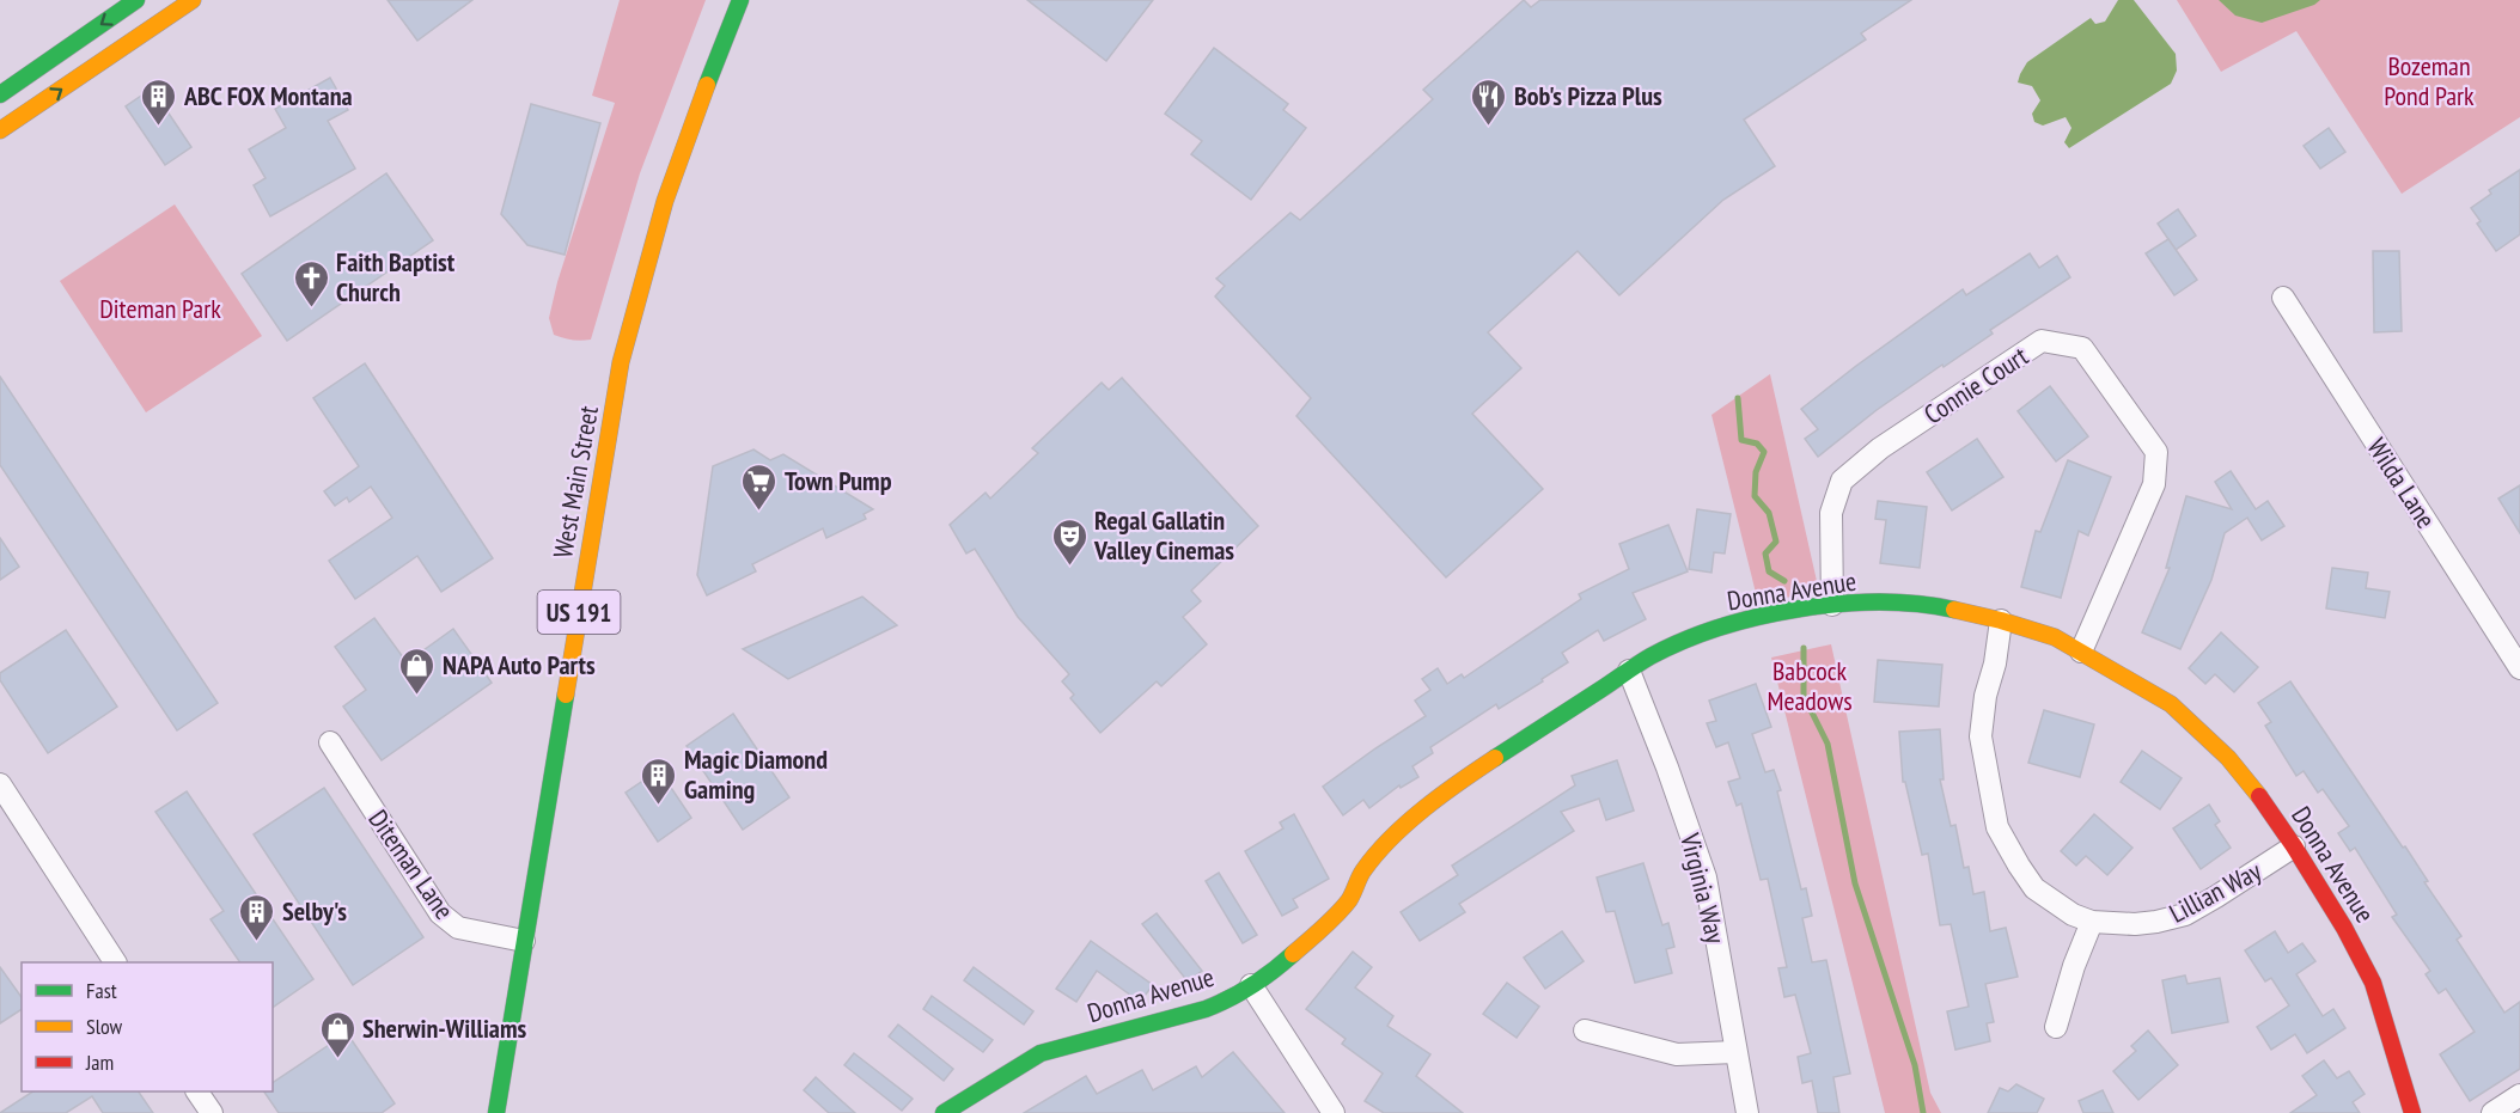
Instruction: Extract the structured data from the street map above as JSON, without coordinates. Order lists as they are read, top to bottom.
{
  "streets": {
    "main road": ["West Main Street", "Donna Avenue", "US 191"],
    "street": [
      "Connie Court",
      "Wilda Lane",
      "Diteman Lane",
      "Virginia Way",
      "Lillian Way"
    ]
  },
  "crossings": [
    ["Connie Court", "Donna Avenue"],
    ["West Main Street", "Diteman Lane"],
    ["Donna Avenue", "Virginia Way"],
    ["Donna Avenue", "Lillian Way"]
  ],
  "parks": ["Bozeman Pond Park", "Diteman Park", "Babcock Meadows"],
  "places": {
    "building": ["ABC FOX Montana", "Magic Diamond Gaming", "Selby's"],
    "restaurant": ["Bob's Pizza Plus"],
    "church": ["Faith Baptist Church"],
    "supermarket": ["Town Pump"],
    "theatre": ["Regal Gallatin Valley Cinemas"],
    "shop": ["NAPA Auto Parts", "Sherwin-Williams"]
  },
  "legend": ["Fast", "Slow", "Jam"]
}
